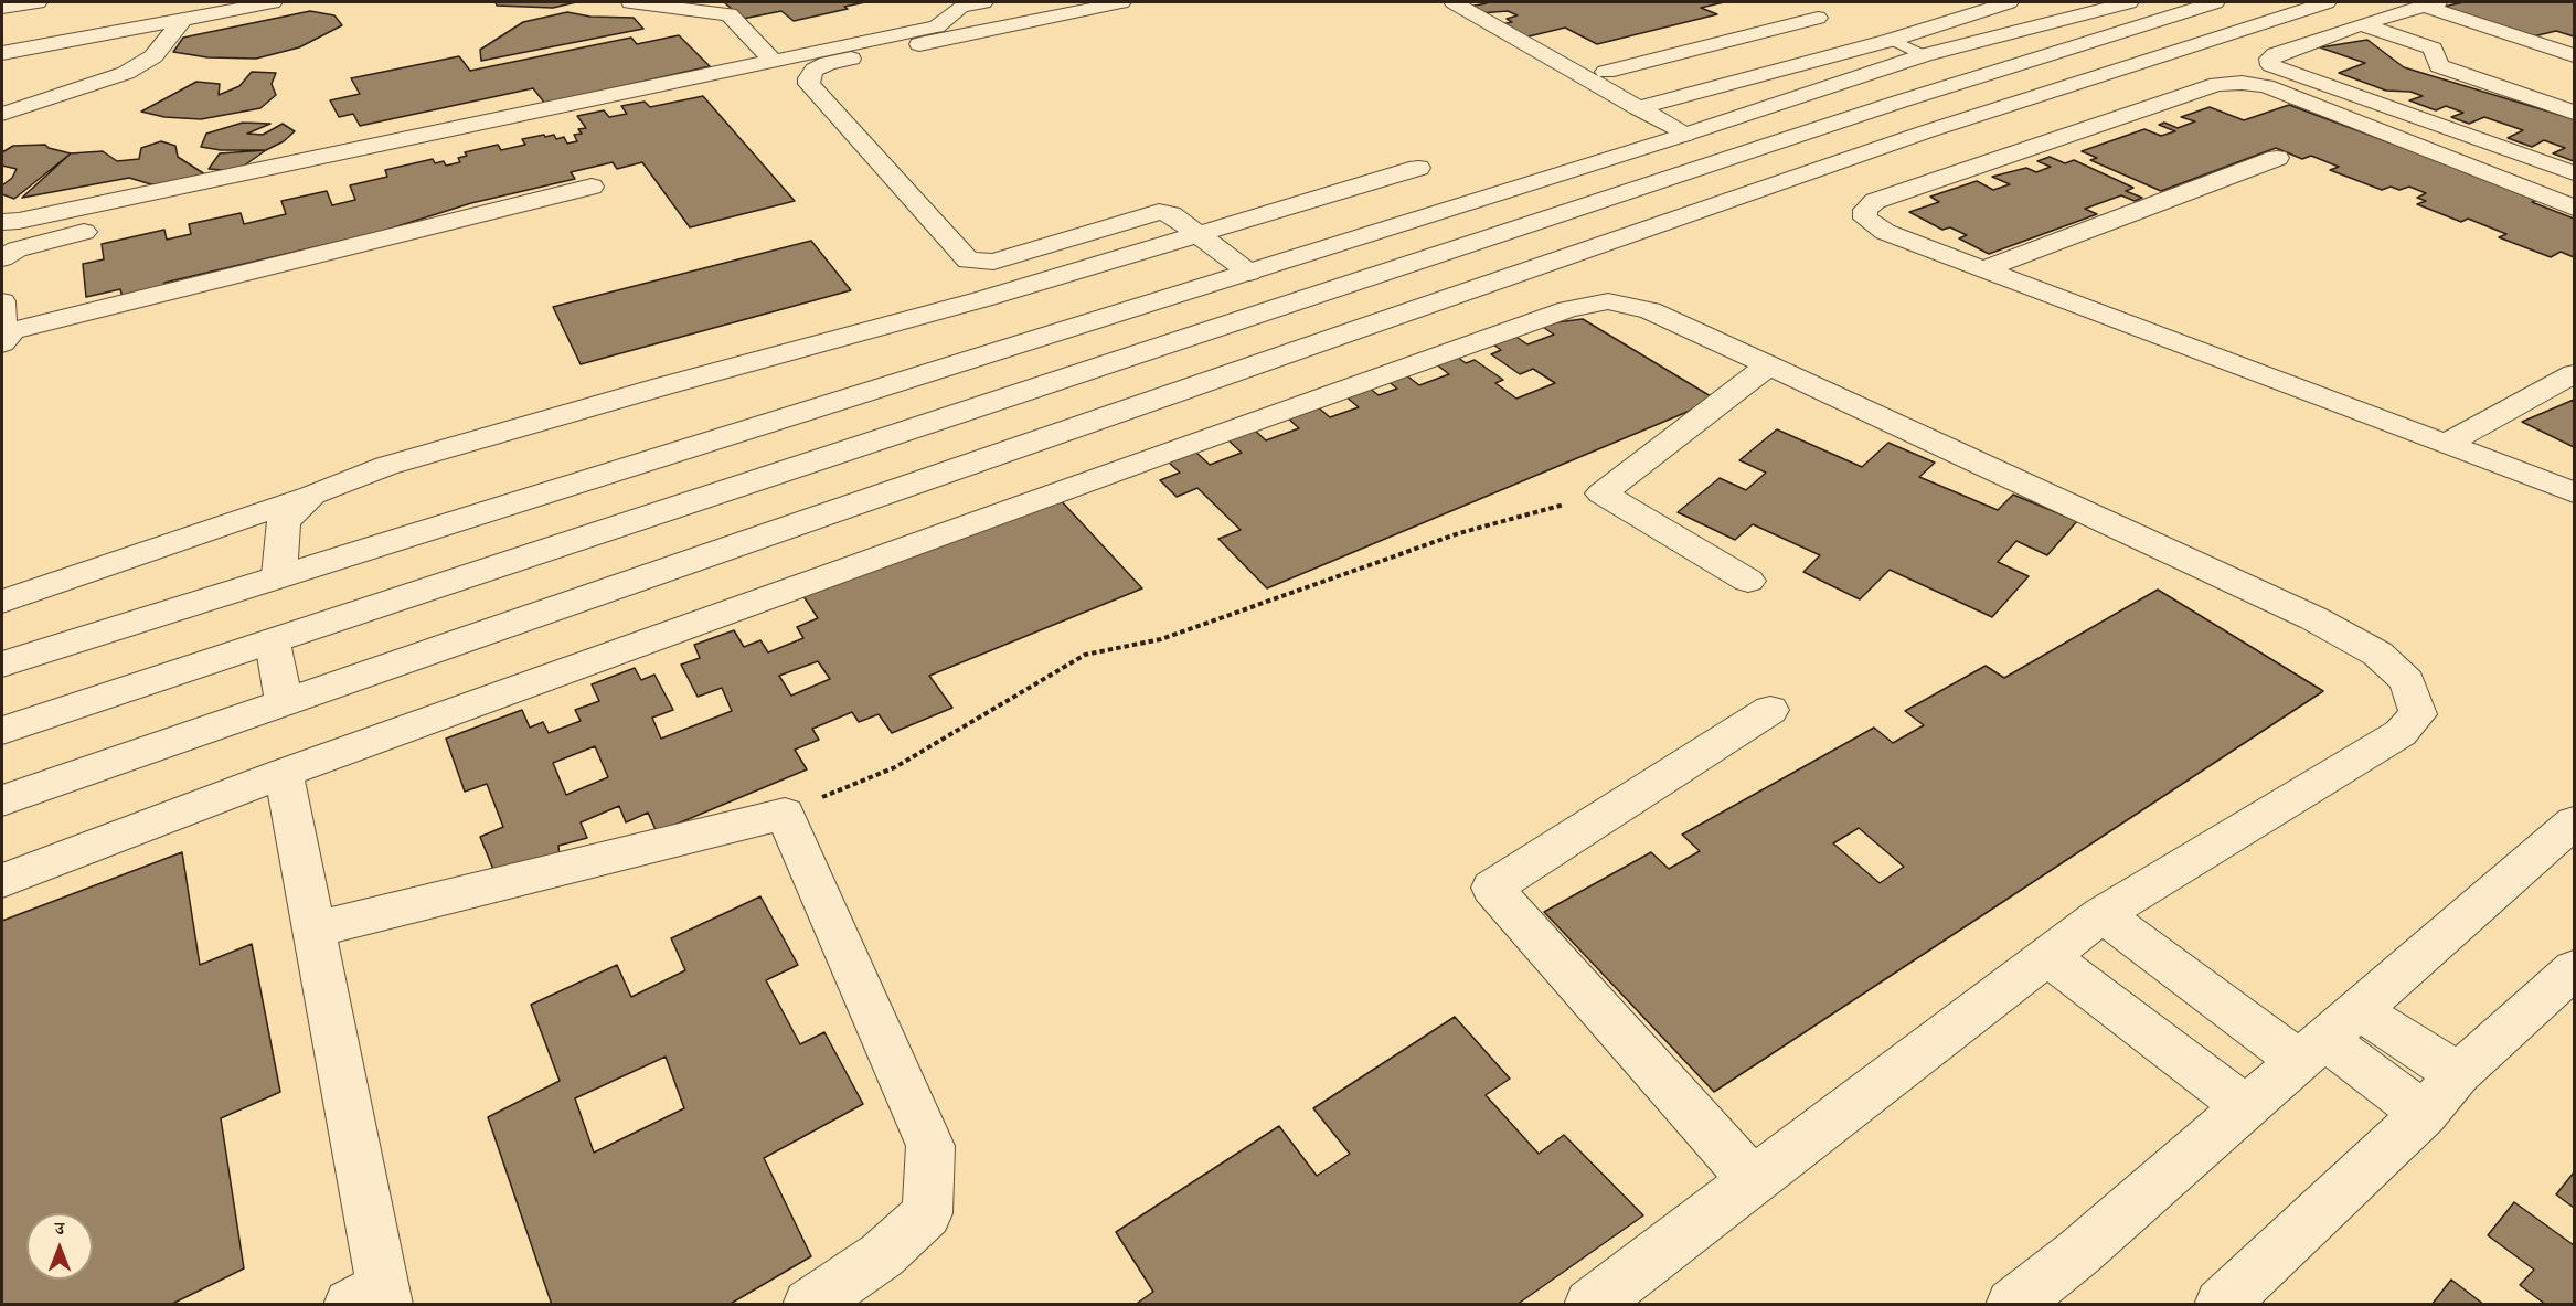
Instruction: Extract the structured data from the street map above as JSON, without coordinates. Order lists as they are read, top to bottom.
{
  "north": "top"
}
